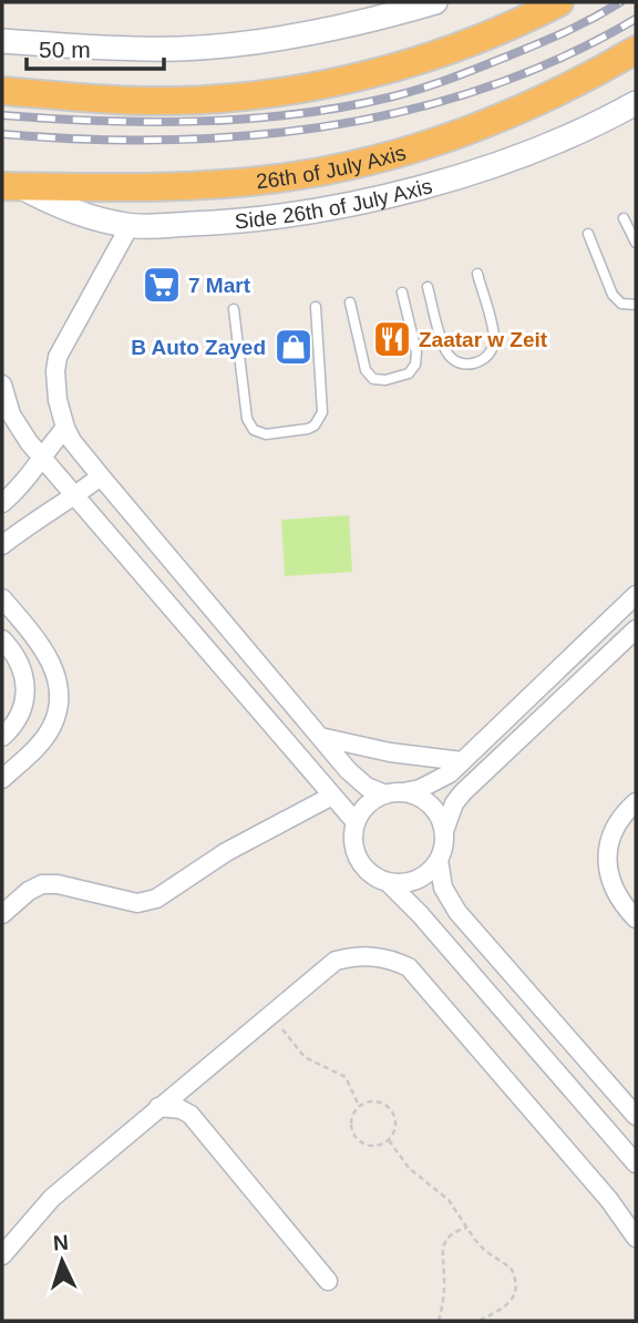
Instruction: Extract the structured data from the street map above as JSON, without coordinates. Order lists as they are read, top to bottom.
{
  "streets": {
    "highway": ["26th of July Axis"],
    "main road": ["Side 26th of July Axis"]
  },
  "crossings": [
    ["26th of July Axis", "Side 26th of July Axis"]
  ],
  "places": {
    "supermarket": ["7 Mart"],
    "restaurant": ["Zaatar w Zeit"],
    "shop": ["B Auto Zayed"]
  },
  "scale_bar": "50 m",
  "north": "top"
}
